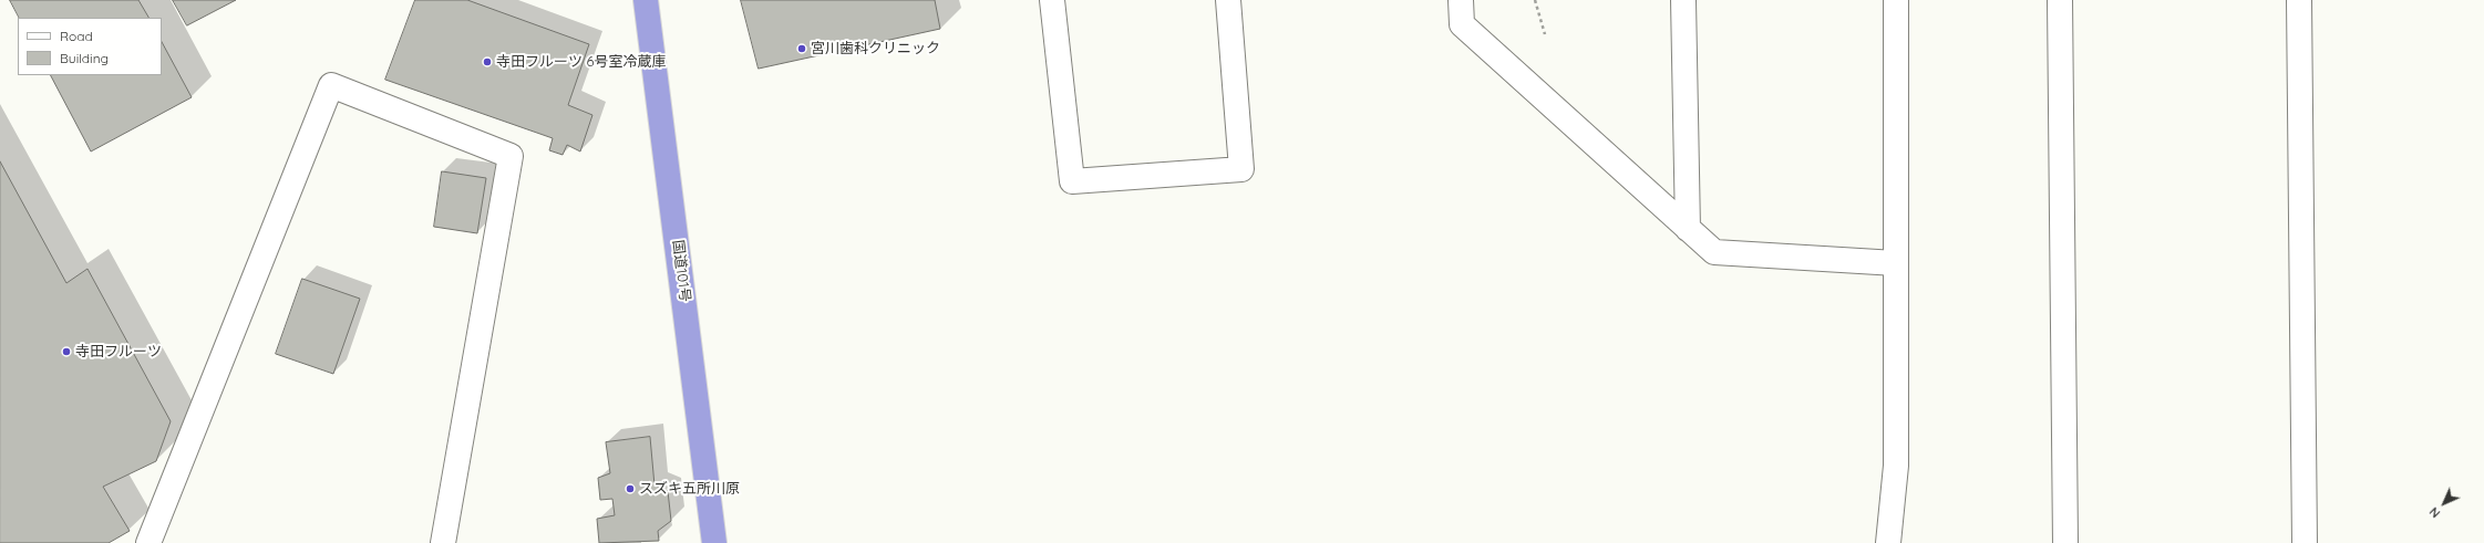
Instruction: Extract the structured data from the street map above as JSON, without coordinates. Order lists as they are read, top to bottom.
{
  "streets": {
    "highway": ["国道101号"]
  },
  "places": [
    "宮川歯科クリニック",
    "寺田フルーツ 6号室冷蔵庫",
    "寺田フルーツ",
    "スズキ五所川原"
  ],
  "legend": ["Road", "Building"],
  "north": "bottom left"
}
